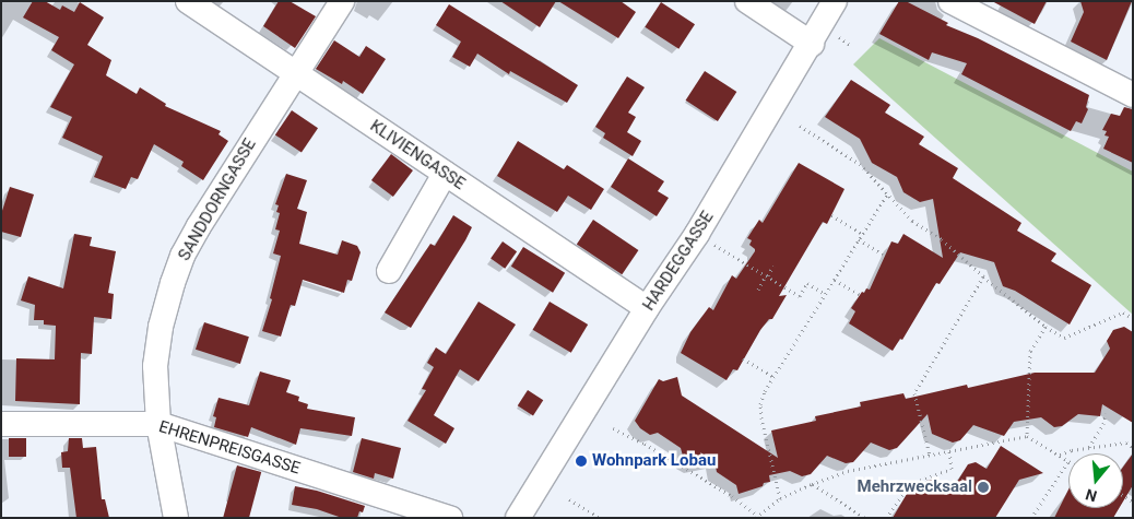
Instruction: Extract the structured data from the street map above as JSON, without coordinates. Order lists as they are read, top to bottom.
{
  "streets": {
    "street": [
      "KLIVIENGASSE",
      "SANDDORNGASSE",
      "HARDEGGASSE",
      "EHRENPREISGASSE"
    ]
  },
  "crossings": [
    ["KLIVIENGASSE", "SANDDORNGASSE"],
    ["KLIVIENGASSE", "HARDEGGASSE"],
    ["SANDDORNGASSE", "EHRENPREISGASSE"]
  ],
  "places": ["Wohnpark Lobau", "Mehrzwecksaal"],
  "north": "bottom"
}
